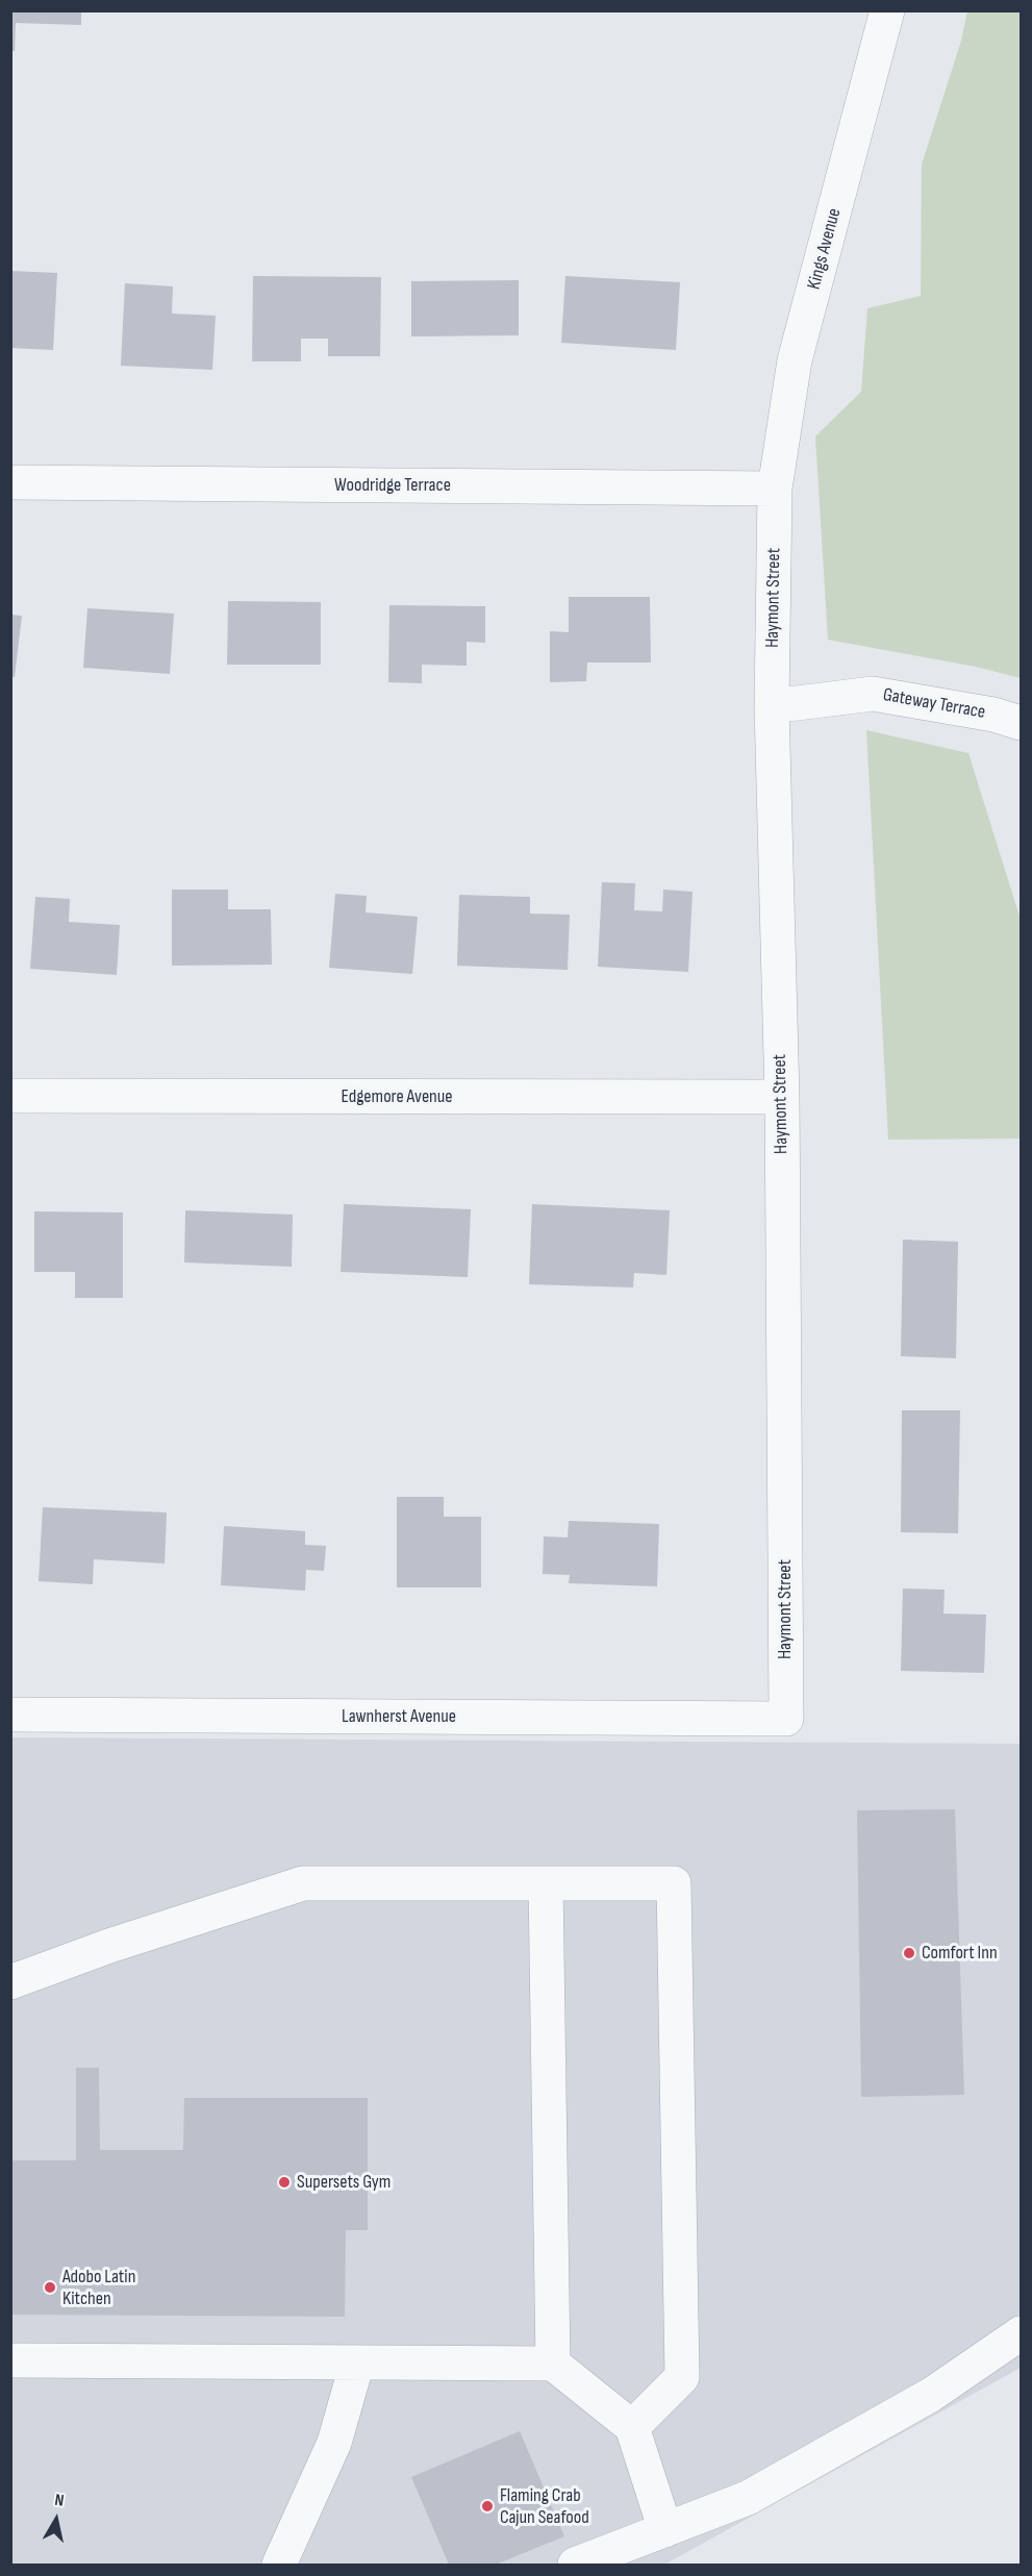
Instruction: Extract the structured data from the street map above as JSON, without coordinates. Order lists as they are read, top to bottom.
{
  "streets": {
    "street": [
      "Kings Avenue",
      "Woodridge Terrace",
      "Haymont Street",
      "Gateway Terrace",
      "Edgemore Avenue",
      "Lawnherst Avenue"
    ]
  },
  "crossings": [
    ["Kings Avenue", "Woodridge Terrace"],
    ["Kings Avenue", "Haymont Street"],
    ["Woodridge Terrace", "Haymont Street"],
    ["Haymont Street", "Gateway Terrace"],
    ["Haymont Street", "Edgemore Avenue"],
    ["Haymont Street", "Lawnherst Avenue"]
  ],
  "places": [
    "Comfort Inn",
    "Supersets Gym",
    "Adobo Latin Kitchen",
    "Flaming Crab Cajun Seafood"
  ],
  "north": "top"
}
